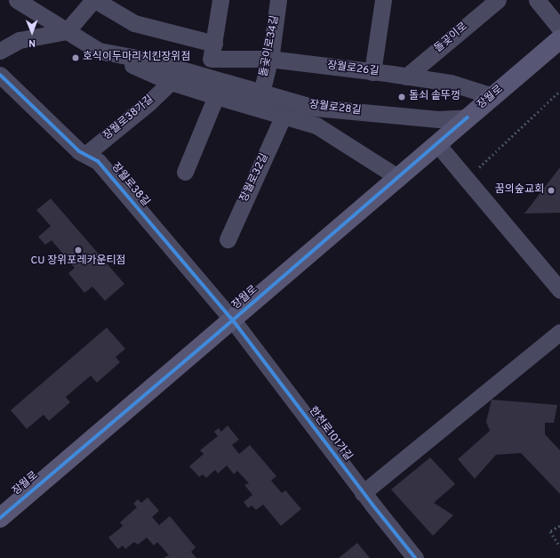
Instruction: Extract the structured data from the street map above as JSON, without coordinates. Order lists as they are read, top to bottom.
{
  "streets": {
    "street": [
      "돌곶이로",
      "돌곶이로34길",
      "장월로26길",
      "장월로",
      "장월로28길",
      "장월로38가길",
      "장월로32길",
      "장월로38길",
      "한천로101가길"
    ]
  },
  "crossings": [
    ["돌곶이로", "장월로26길"],
    ["돌곶이로34길", "장월로26길"],
    ["돌곶이로34길", "장월로28길"],
    ["장월로26길", "장월로"],
    ["장월로", "장월로28길"],
    ["장월로", "장월로38길"],
    ["장월로", "한천로101가길"],
    ["장월로38가길", "장월로38길"],
    ["장월로38길", "한천로101가길"]
  ],
  "places": [
    "호식이두마리치킨장위점",
    "돌쇠 솥뚜껑",
    "꿈의숲교회",
    "CU 장위포레카운티점"
  ],
  "north": "bottom"
}
